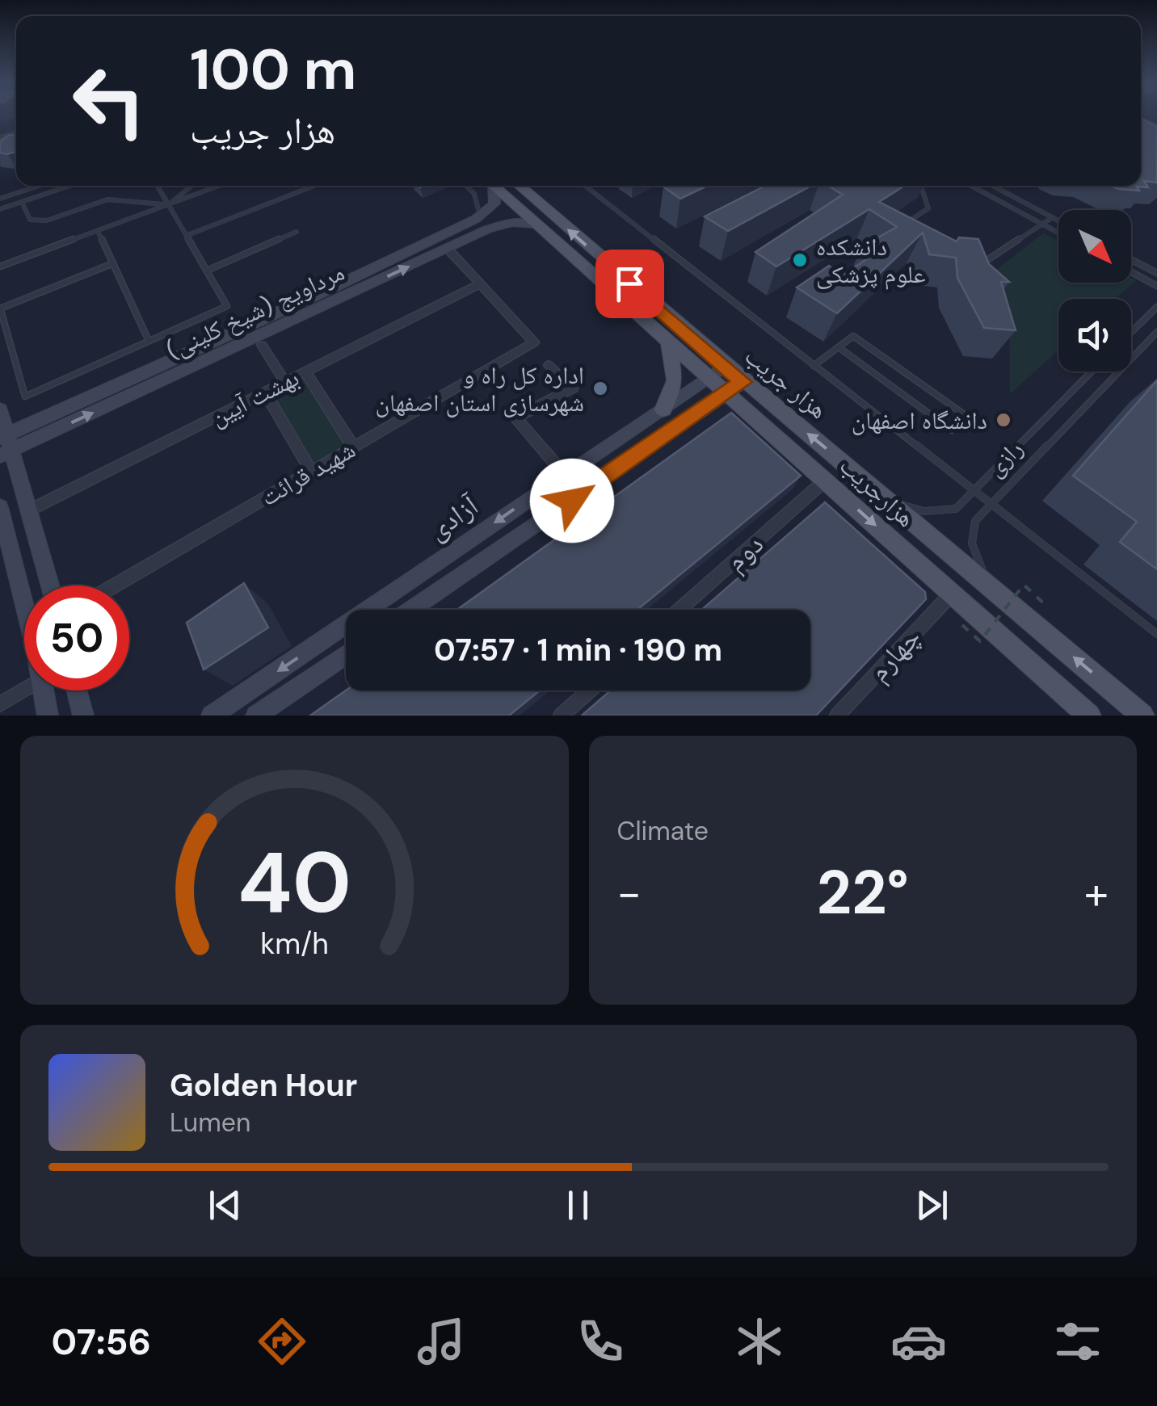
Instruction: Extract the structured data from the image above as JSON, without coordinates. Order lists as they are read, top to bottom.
{
  "streets": {
    "main road": [
      "مرداویج (شیخ کلینی)",
      "هزار جریب",
      "هزارجریب",
      "آزادی"
    ],
    "street": [
      "بهشت آیین",
      "شهید قرائت",
      "دوم",
      "چهارم"
    ],
    "lane": ["رازی"]
  },
  "crossings": [
    ["مرداویج (شیخ کلینی)", "هزارجریب"],
    ["هزار جریب", "رازی"],
    ["هزار جریب", "آزادی"],
    ["بهشت آیین", "شهید قرائت"],
    ["هزارجریب", "آزادی"],
    ["هزارجریب", "دوم"],
    ["هزارجریب", "چهارم"]
  ],
  "one_way": ["هزار جریب"],
  "places": ["دانشکده علوم پزشکی", "اداره کل راه و شهرسازی استان اصفهان", "دانشگاه اصفهان"],
  "north": "bottom right",
  "page": {
    "turn": ["100 m", "هزار جریب"],
    "limit": "50",
    "trip": "07:57 · 1 min · 190 m",
    "tile": "Climate",
    "heat": ["−", "22°", "+"],
    "song": ["Golden Hour", "Lumen"],
    "tabs": "07:56",
    "gauge": ["40", "km/h"]
  }
}
